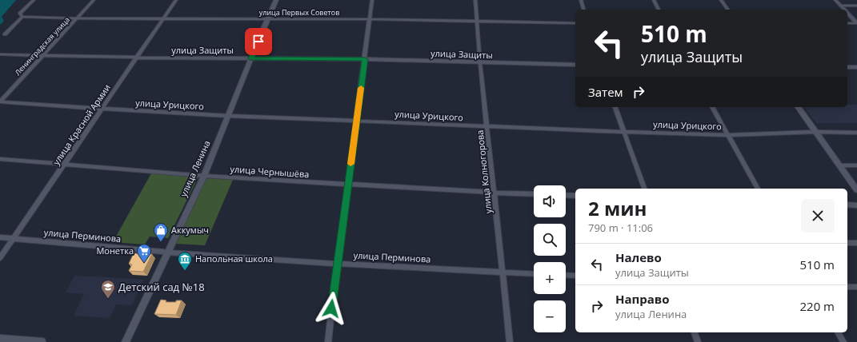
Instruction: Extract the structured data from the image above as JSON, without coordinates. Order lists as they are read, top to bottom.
{
  "streets": {
    "street": [
      "улица Первых Советов",
      "Ленинградская улица",
      "улица Защиты",
      "улица Урицкого",
      "улица Красной Армии",
      "улица Ленина",
      "улица Чернышёва",
      "улица Колногорова",
      "улица Перминова"
    ]
  },
  "crossings": [
    ["улица Первых Советов", "Ленинградская улица"],
    ["улица Первых Советов", "улица Красной Армии"],
    ["улица Первых Советов", "улица Ленина"],
    ["улица Первых Советов", "улица Колногорова"],
    ["Ленинградская улица", "улица Защиты"],
    ["Ленинградская улица", "улица Урицкого"],
    ["улица Защиты", "улица Красной Армии"],
    ["улица Защиты", "улица Ленина"],
    ["улица Защиты", "улица Колногорова"],
    ["улица Урицкого", "улица Красной Армии"],
    ["улица Урицкого", "улица Ленина"],
    ["улица Урицкого", "улица Колногорова"],
    ["улица Красной Армии", "улица Чернышёва"],
    ["улица Красной Армии", "улица Перминова"],
    ["улица Ленина", "улица Чернышёва"],
    ["улица Ленина", "улица Перминова"],
    ["улица Чернышёва", "улица Колногорова"],
    ["улица Колногорова", "улица Перминова"]
  ],
  "places": {
    "shop": ["Аккумыч"],
    "supermarket": ["Монетка"],
    "museum": ["Напольная школа"],
    "school or university": ["Детский сад №18"]
  },
  "page": {
    "turn": ["510 m", "улица Защиты"],
    "then": "Затем",
    "map_buttons": ["+", "−"],
    "heading": ["2 мин", "790 m · 11:06"],
    "list": [
      {
        "name": "Налево",
        "note": "улица Защиты",
        "value": "510 m"
      },
      {
        "name": "Направо",
        "note": "улица Ленина",
        "value": "220 m"
      }
    ]
  }
}
